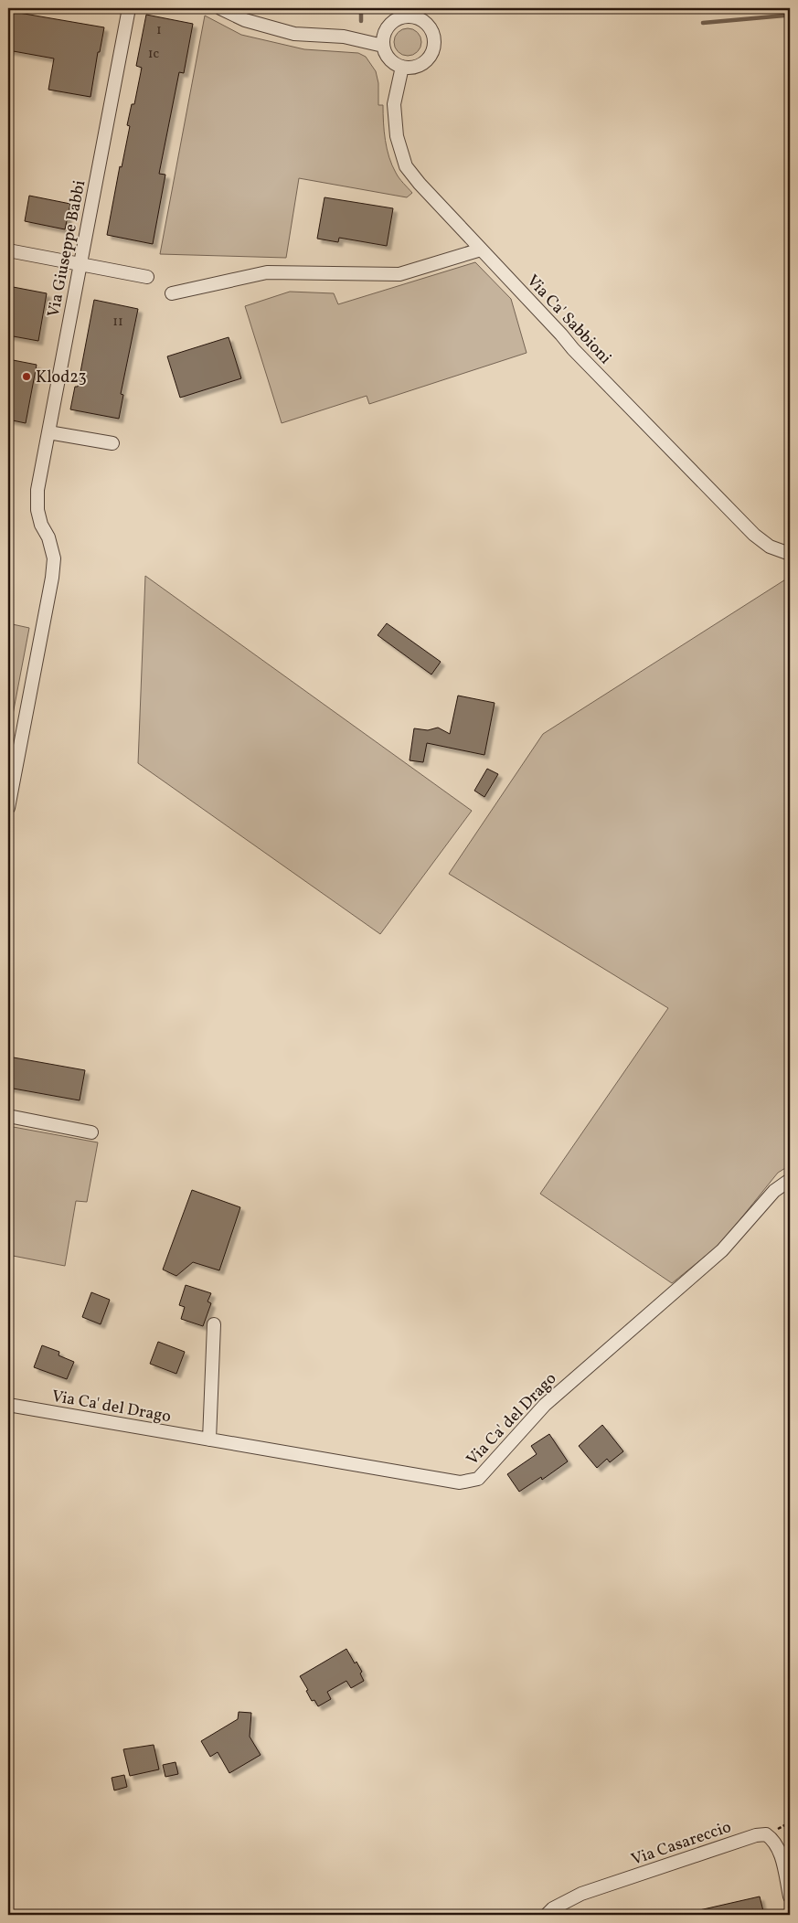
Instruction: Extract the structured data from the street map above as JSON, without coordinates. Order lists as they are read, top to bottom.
{
  "streets": {
    "street": [
      "Via Giuseppe Babbi",
      "Via Ca' Sabbioni",
      "Via Ca' del Drago",
      "Via Casareccio"
    ]
  },
  "places": ["Klod23"],
  "house_numbers": ["1", "1c", "11"]
}
